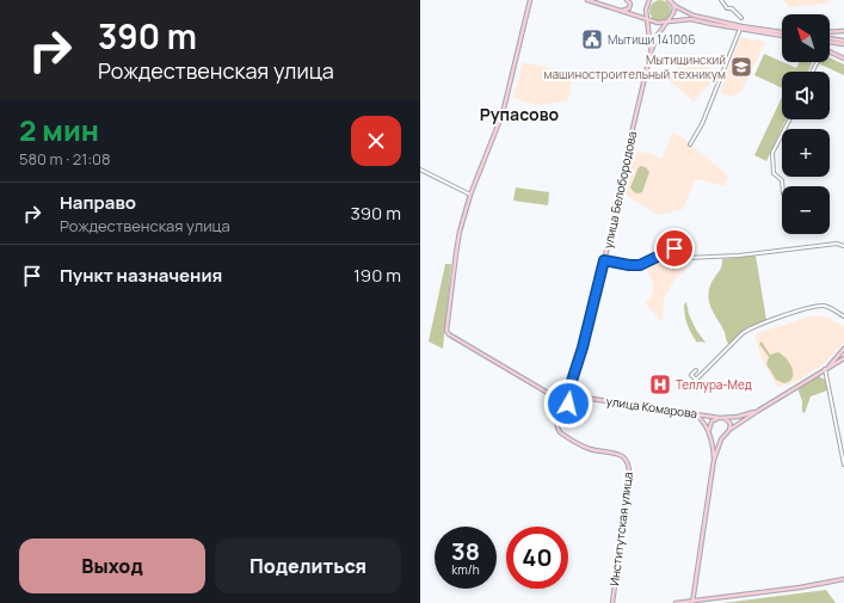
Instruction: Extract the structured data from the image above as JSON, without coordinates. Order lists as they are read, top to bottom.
{
  "streets": {
    "street": ["улица Белобородова", "улица Комарова", "Институтская улица"]
  },
  "crossings": [
    ["улица Белобородова", "улица Комарова"]
  ],
  "districts": ["Рупасово"],
  "places": {
    "public building": ["Мытищи 141006"],
    "school or university": ["Мытищинский машиностроительный техникум"],
    "hospital": ["Теллура-Мед"]
  },
  "north": "top left",
  "page": {
    "turn": ["390 m", "Рождественская улица"],
    "map_buttons": ["+", "−"],
    "heading": ["2 мин", "580 m · 21:08"],
    "list": [
      {
        "name": "Направо",
        "note": "Рождественская улица",
        "value": "390 m"
      },
      {
        "name": "Пункт назначения",
        "value": "190 m"
      }
    ],
    "speed": "38 km/h",
    "limit": "40",
    "buttons": ["Выход", "Поделиться"]
  }
}
